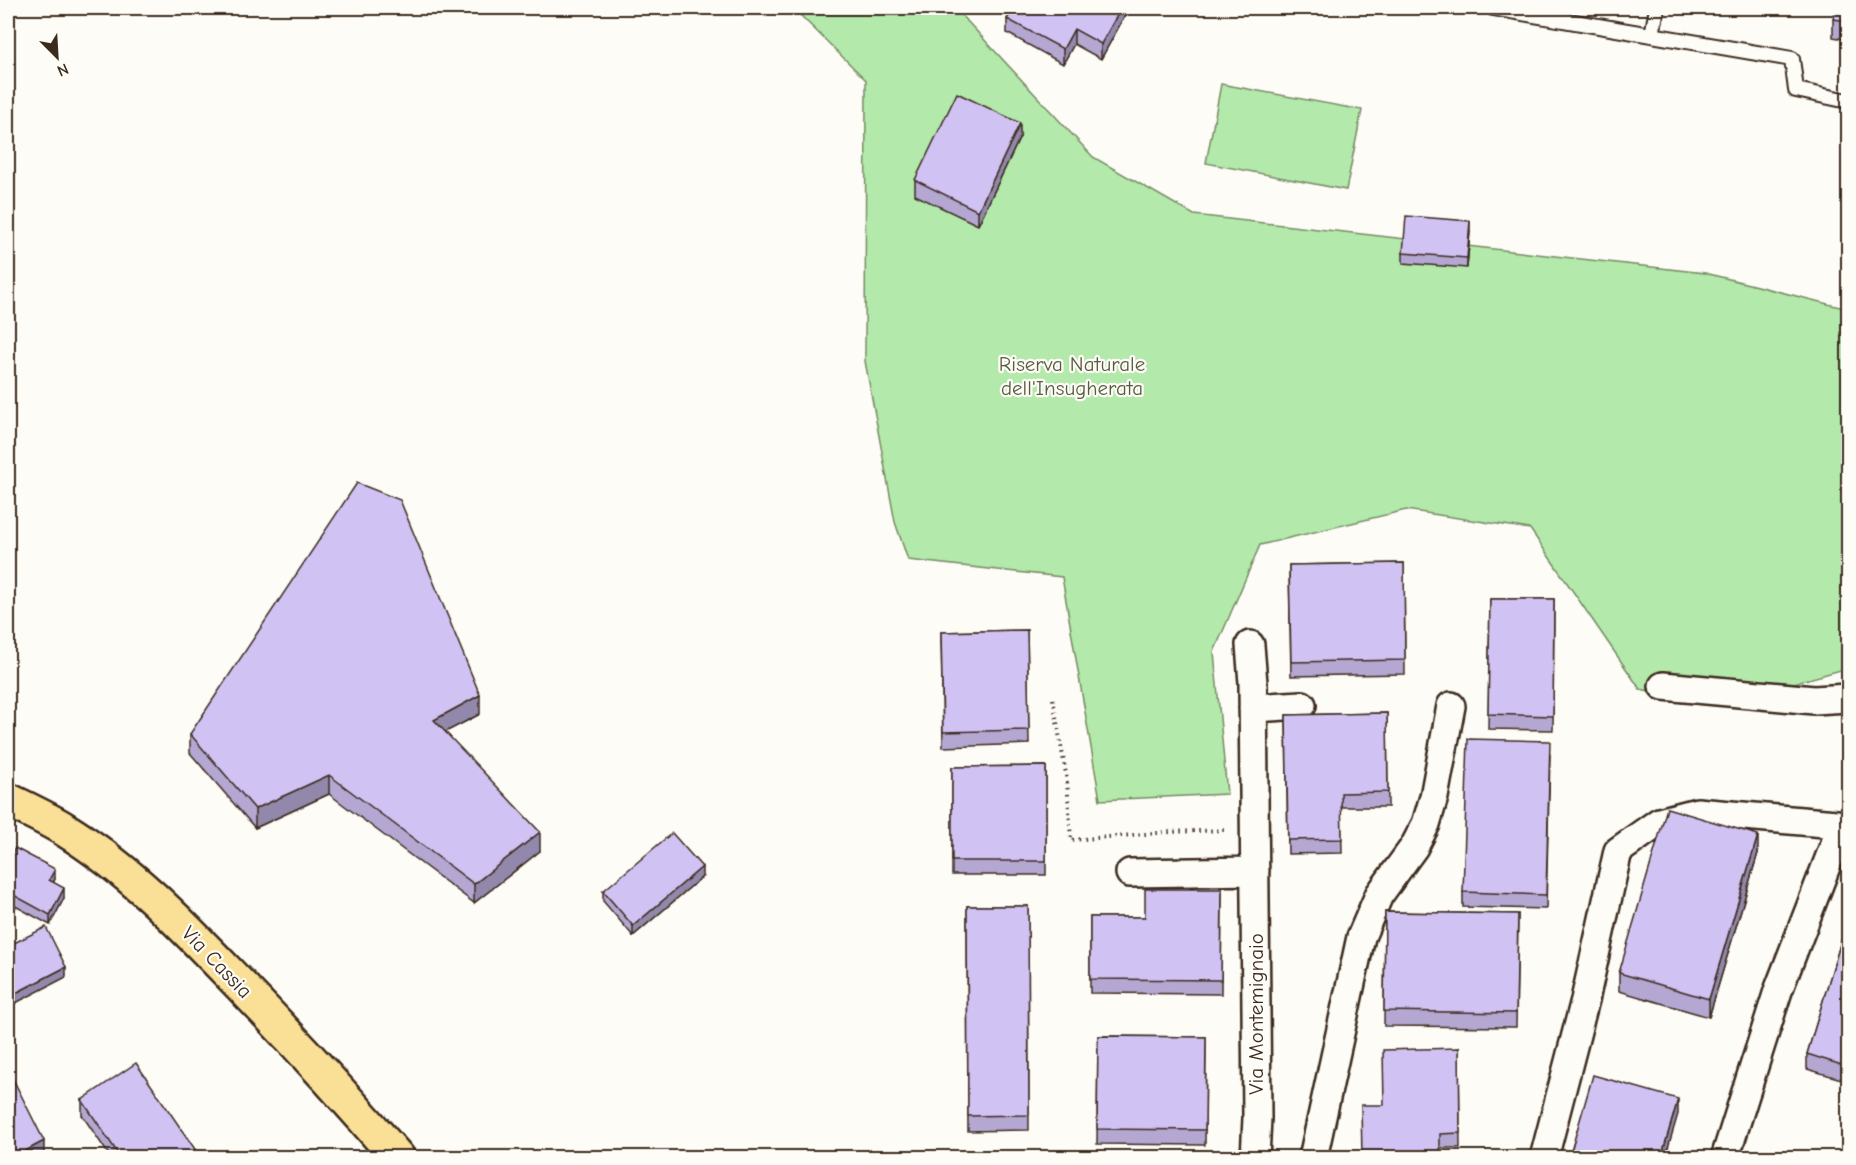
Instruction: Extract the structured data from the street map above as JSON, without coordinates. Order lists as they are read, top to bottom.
{
  "streets": {
    "main road": ["Via Cassia"],
    "street": ["Via Montemignaio"]
  },
  "parks": ["Riserva Naturale dell'Insugherata"],
  "north": "bottom right"
}
